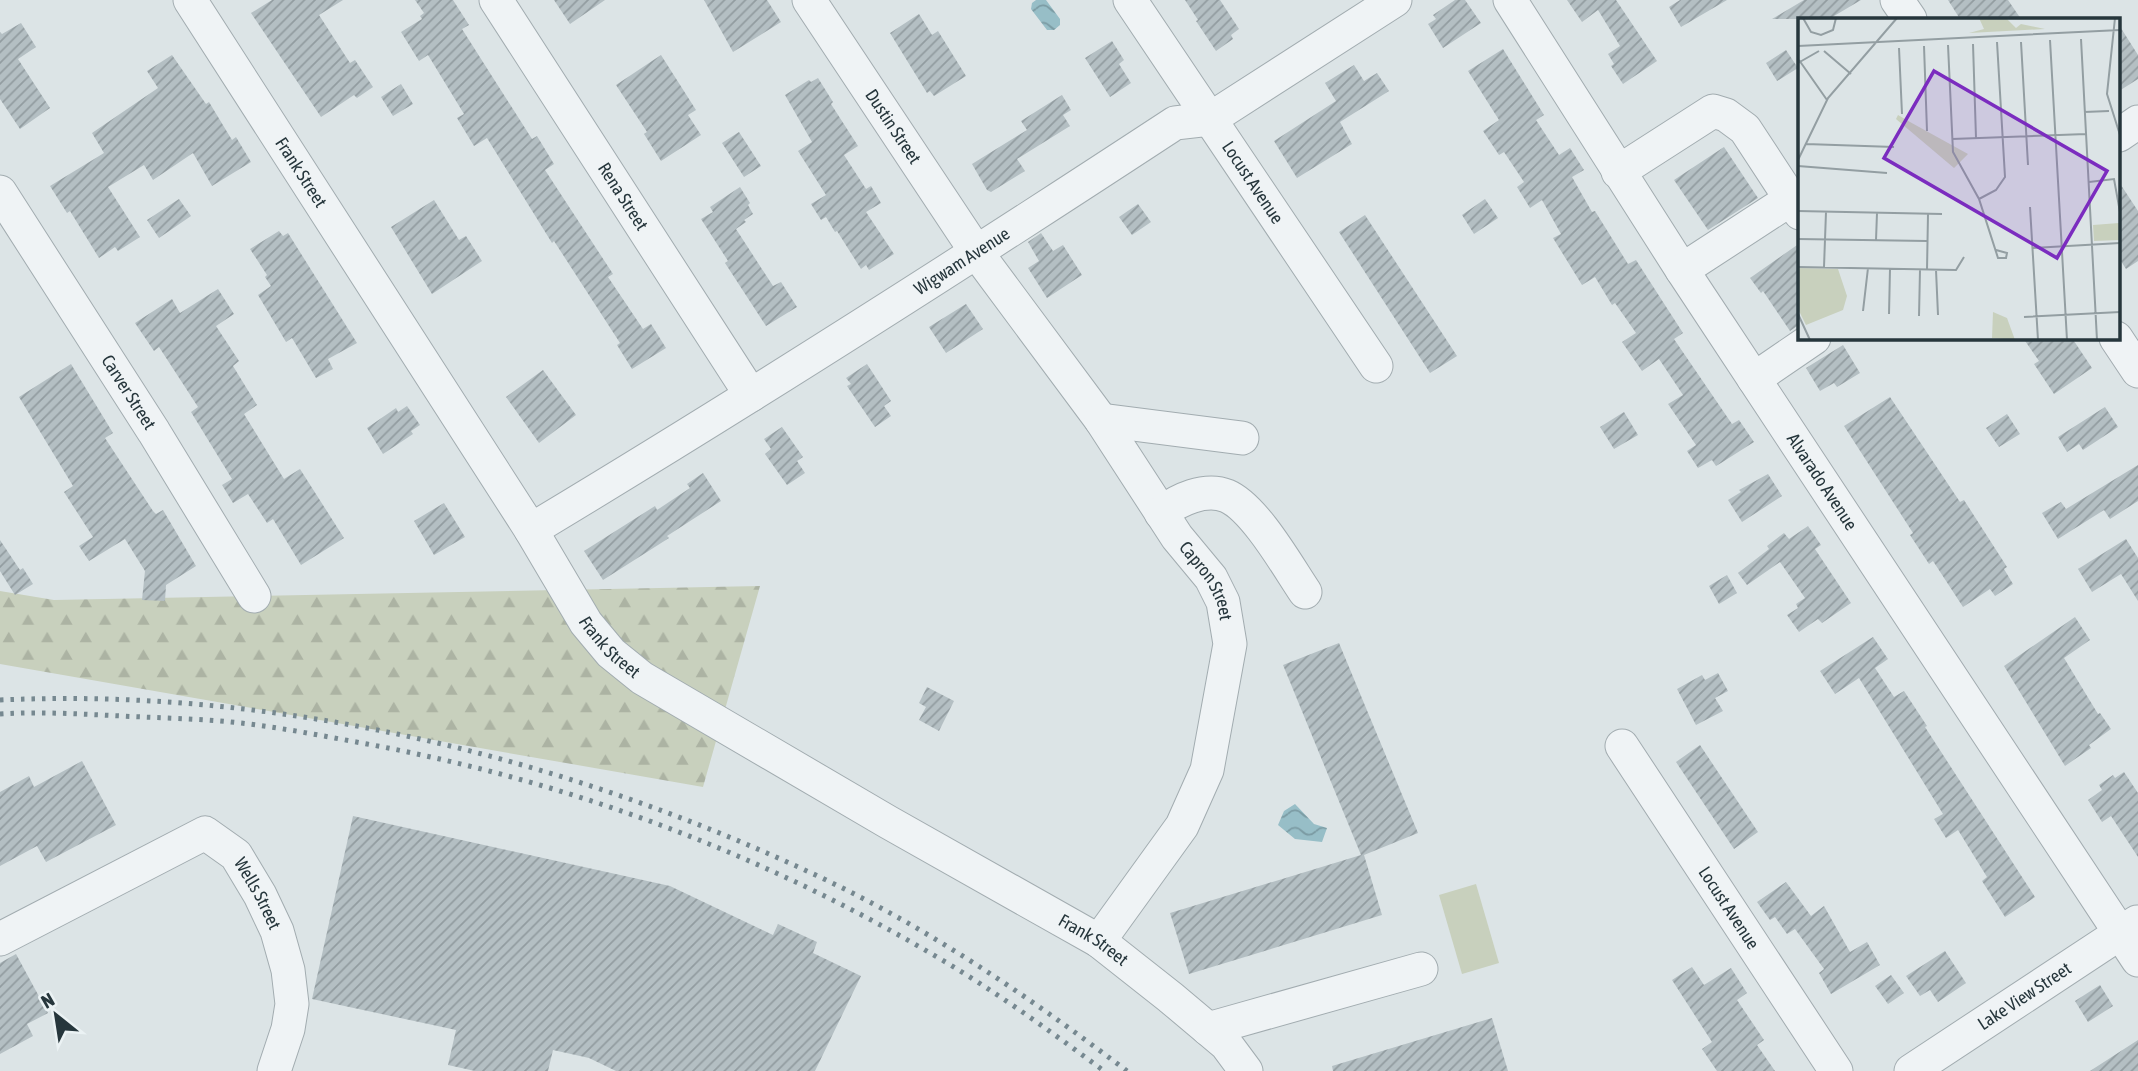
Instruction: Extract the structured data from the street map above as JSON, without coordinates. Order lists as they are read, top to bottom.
{
  "streets": {
    "street": [
      "Dustin Street",
      "Frank Street",
      "Locust Avenue",
      "Rena Street",
      "Wigwam Avenue",
      "Carver Street",
      "Alvarado Avenue",
      "Capron Street",
      "Wells Street",
      "Lake View Street"
    ]
  },
  "crossings": [
    ["Dustin Street", "Wigwam Avenue"],
    ["Dustin Street", "Capron Street"],
    ["Frank Street", "Wigwam Avenue"],
    ["Frank Street", "Capron Street"],
    ["Locust Avenue", "Wigwam Avenue"],
    ["Rena Street", "Wigwam Avenue"],
    ["Wigwam Avenue", "Capron Street"],
    ["Alvarado Avenue", "Lake View Street"]
  ],
  "north": "top left"
}
